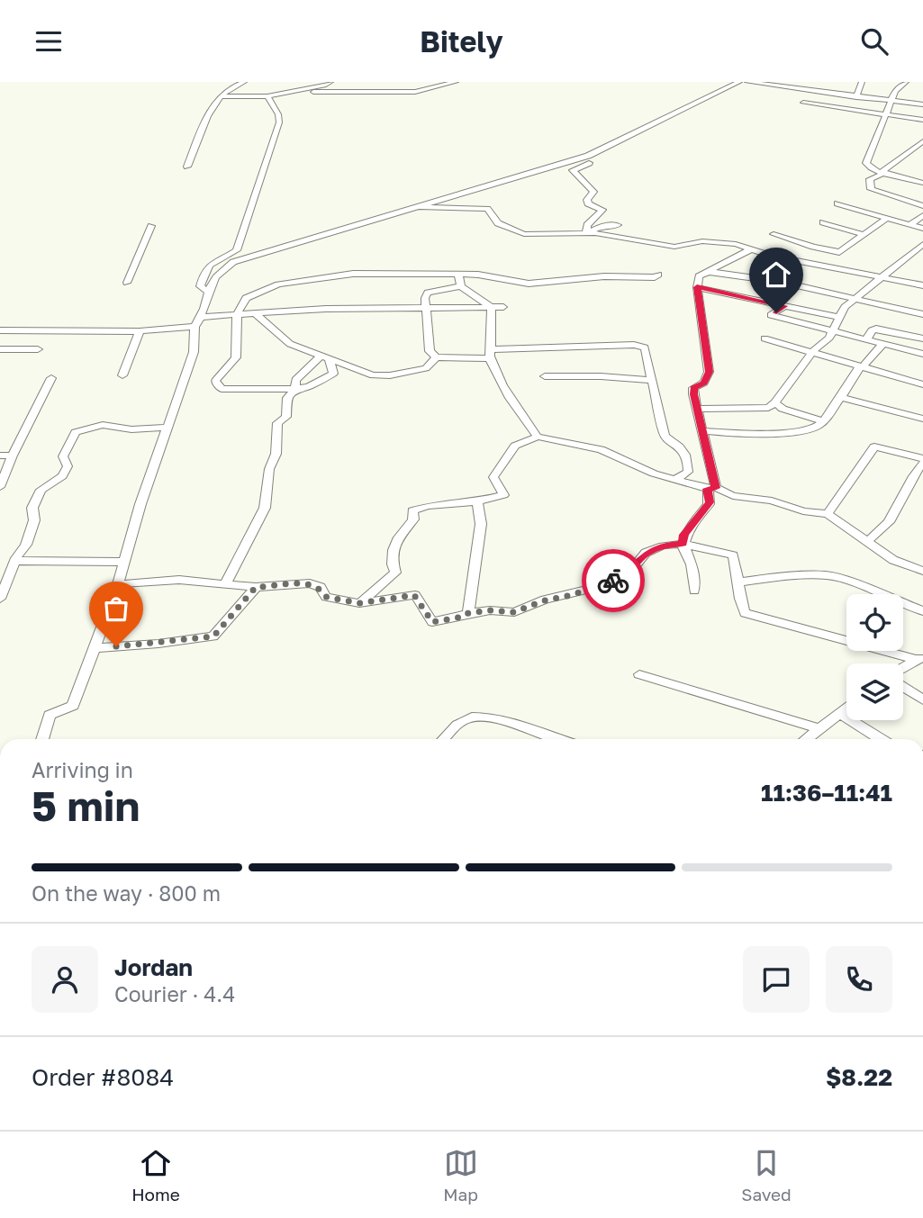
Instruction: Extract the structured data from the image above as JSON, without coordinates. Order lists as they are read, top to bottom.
{
  "page": {
    "header": "Bitely",
    "heading": ["5 min", "Arriving in", "11:36–11:41"],
    "panel": [
      "Jordan",
      "Courier · 4.4",
      "Order #8084",
      "$8.22"
    ],
    "bar": "On the way · 800 m",
    "tabs": ["Home", "Map", "Saved"]
  }
}
